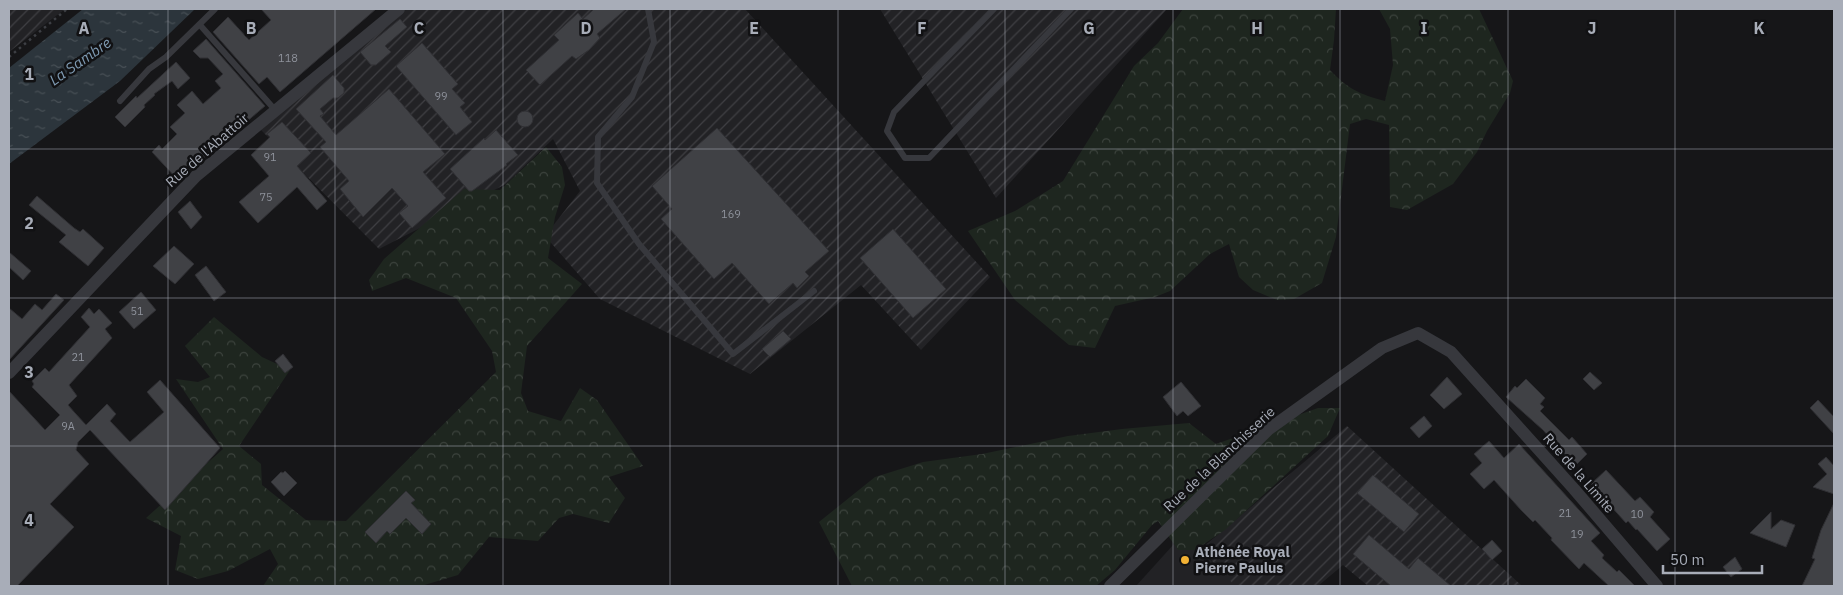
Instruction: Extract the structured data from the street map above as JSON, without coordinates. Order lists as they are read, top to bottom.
{
  "streets": {
    "street": ["Rue de l'Abattoir", "Rue de la Blanchisserie", "Rue de la Limite"]
  },
  "crossings": [
    ["Rue de la Blanchisserie", "Rue de la Limite"]
  ],
  "water": ["La Sambre"],
  "places": ["Athénée Royal Pierre Paulus"],
  "house_numbers": [
    "118",
    "99",
    "91",
    "75",
    "169",
    "51",
    "21",
    "9A",
    "21",
    "10",
    "19"
  ],
  "scale_bar": "50 m",
  "grid": {
    "columns": [
      "A",
      "B",
      "C",
      "D",
      "E",
      "F",
      "G",
      "H",
      "I",
      "J",
      "K"
    ],
    "rows": [
      "1",
      "2",
      "3",
      "4"
    ]
  }
}
